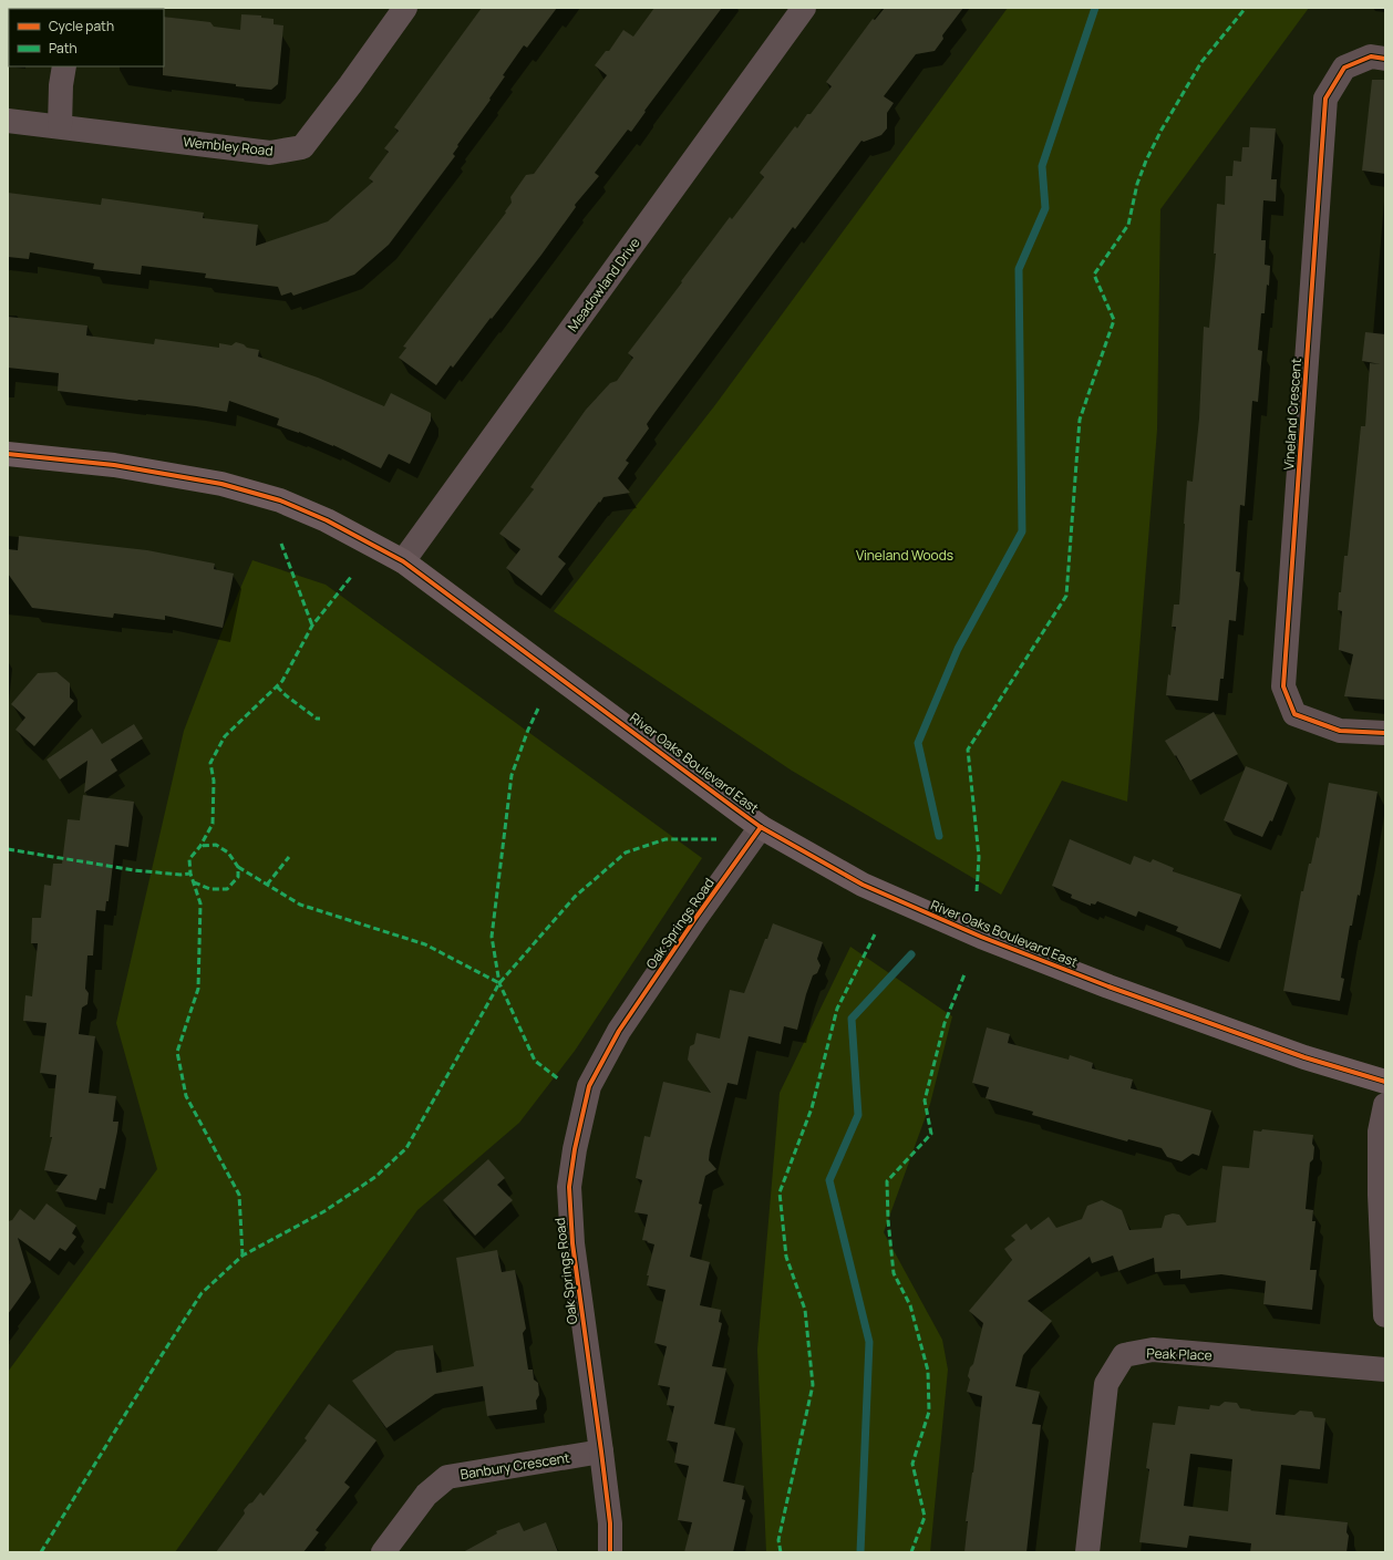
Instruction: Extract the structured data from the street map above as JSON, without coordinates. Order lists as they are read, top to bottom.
{
  "streets": {
    "street": [
      "Wembley Road",
      "Meadowland Drive",
      "Vineland Crescent",
      "River Oaks Boulevard East",
      "Oak Springs Road",
      "Peak Place",
      "Banbury Crescent"
    ]
  },
  "crossings": [
    ["Meadowland Drive", "River Oaks Boulevard East"],
    ["River Oaks Boulevard East", "Oak Springs Road"],
    ["Oak Springs Road", "Banbury Crescent"]
  ],
  "parks": ["Vineland Woods"],
  "legend": ["Cycle path", "Path"]
}
